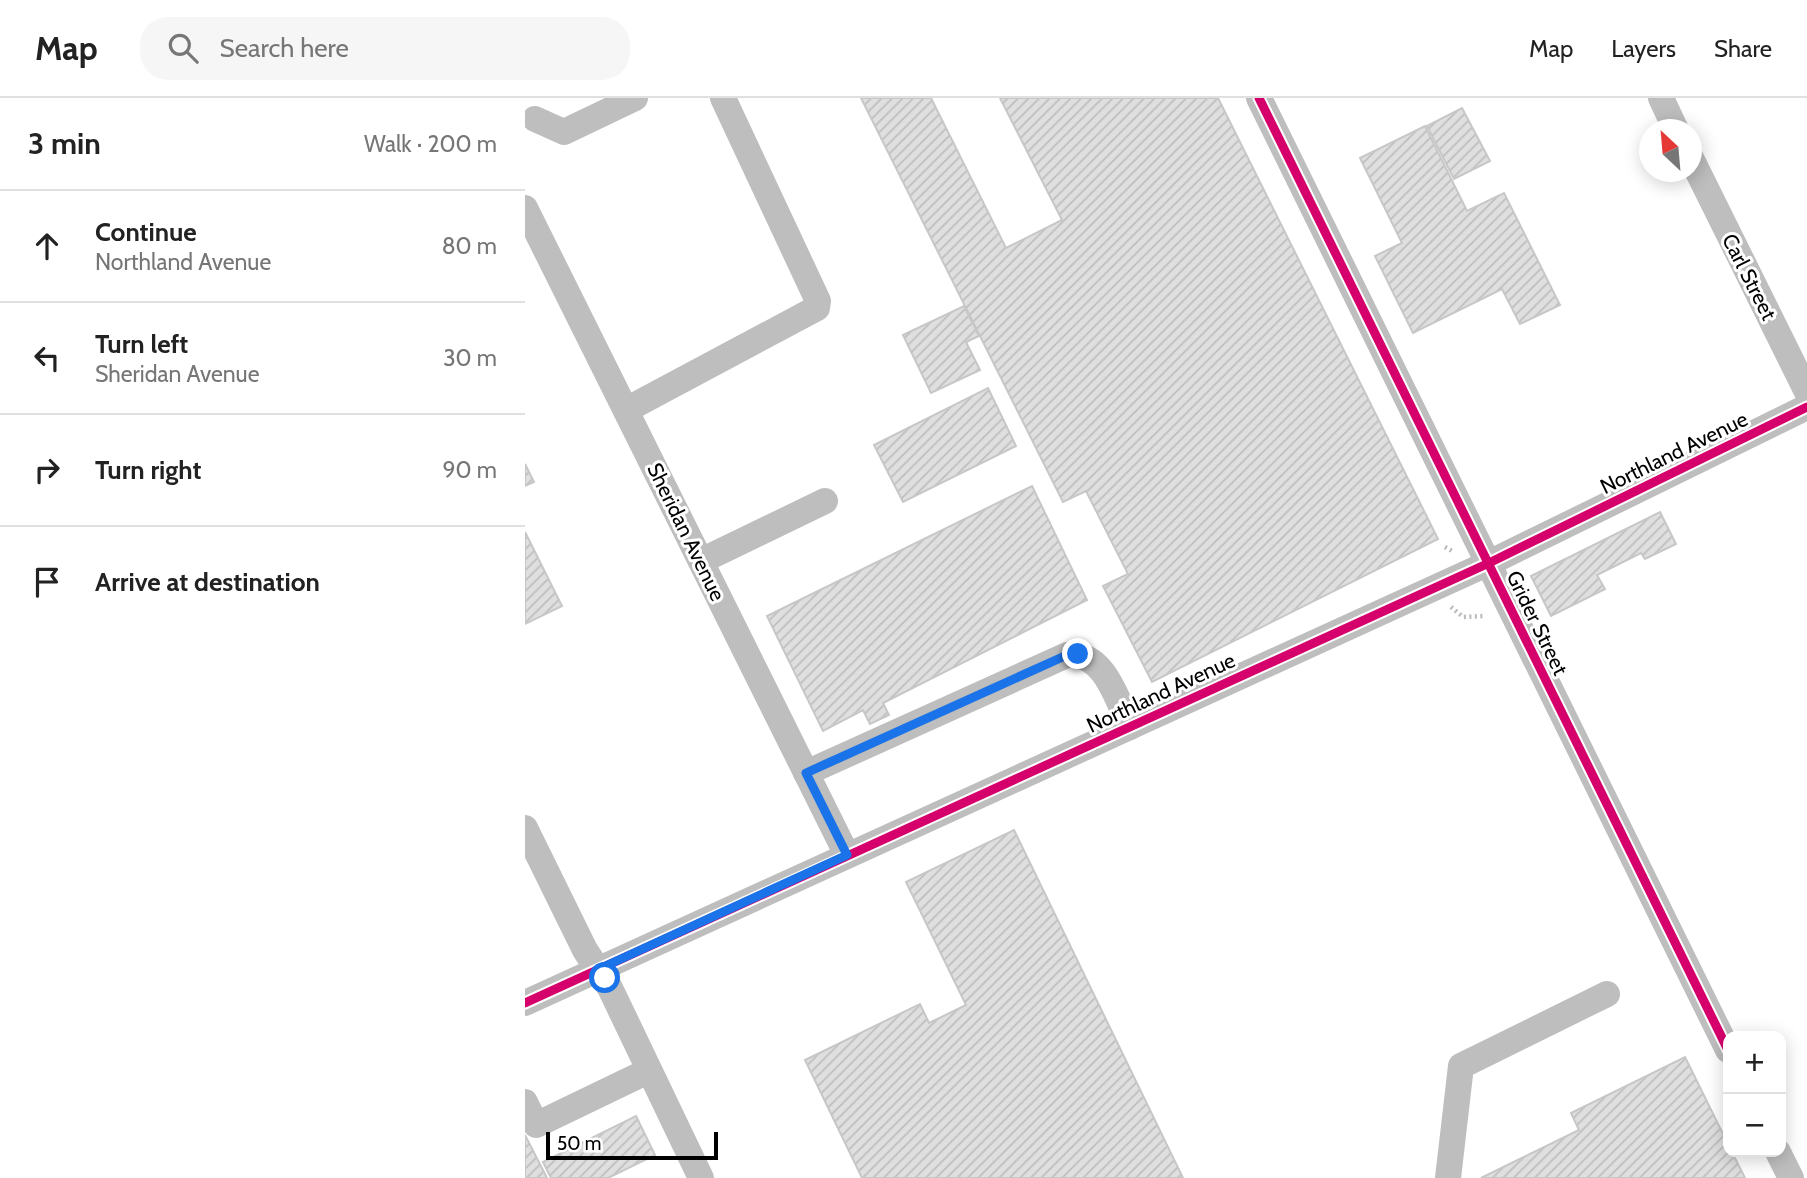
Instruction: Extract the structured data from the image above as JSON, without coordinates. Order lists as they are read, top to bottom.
{
  "streets": {
    "street": [
      "Carl Street",
      "Northland Avenue",
      "Sheridan Avenue",
      "Grider Street"
    ]
  },
  "crossings": [
    ["Northland Avenue", "Sheridan Avenue"],
    ["Northland Avenue", "Grider Street"]
  ],
  "scale_bar": "50 m",
  "north": "top left",
  "page": {
    "header": "Map",
    "search": "Search here",
    "nav": ["Map", "Layers", "Share"],
    "heading": ["3 min", "Walk · 200 m"],
    "list": [
      ["Continue", "Northland Avenue", "80 m"],
      ["Turn left", "Sheridan Avenue", "30 m"],
      ["Turn right", "90 m"],
      "Arrive at destination"
    ],
    "map_buttons": ["+", "−"],
    "scale": "50 m"
  }
}
